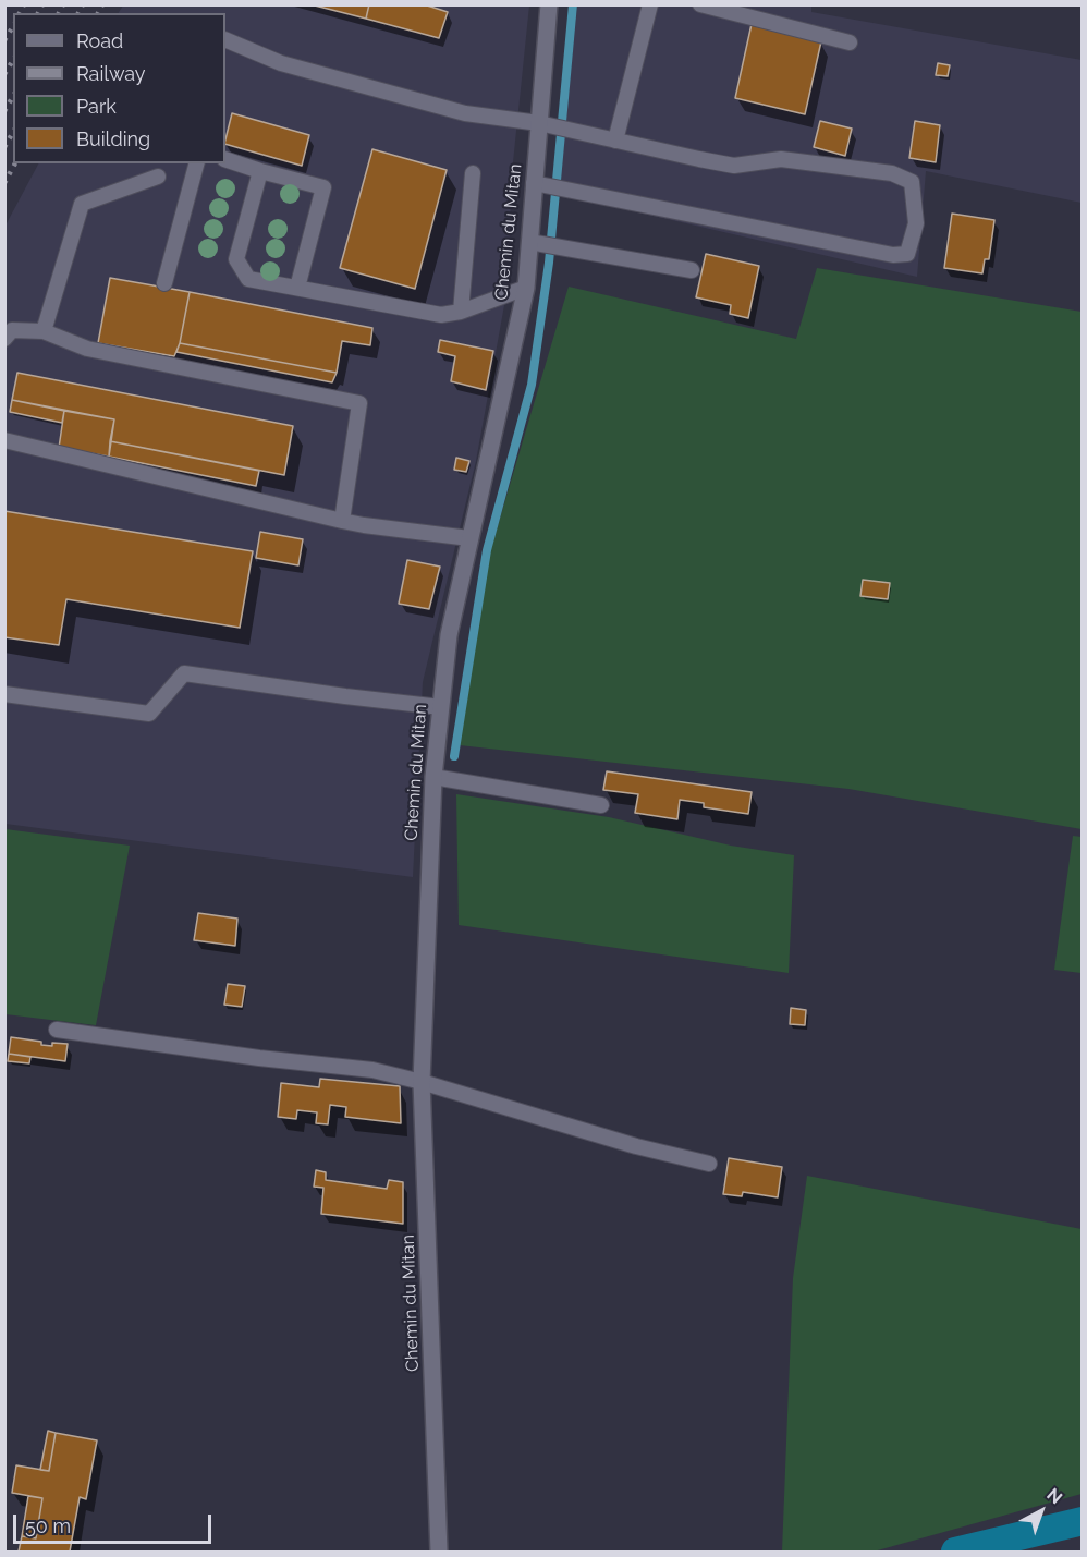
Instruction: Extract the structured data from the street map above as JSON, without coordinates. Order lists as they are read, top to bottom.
{
  "streets": {
    "street": ["Chemin du Mitan"]
  },
  "legend": [
    "Road",
    "Railway",
    "Park",
    "Building"
  ],
  "scale_bar": "50 m",
  "north": "top right"
}
